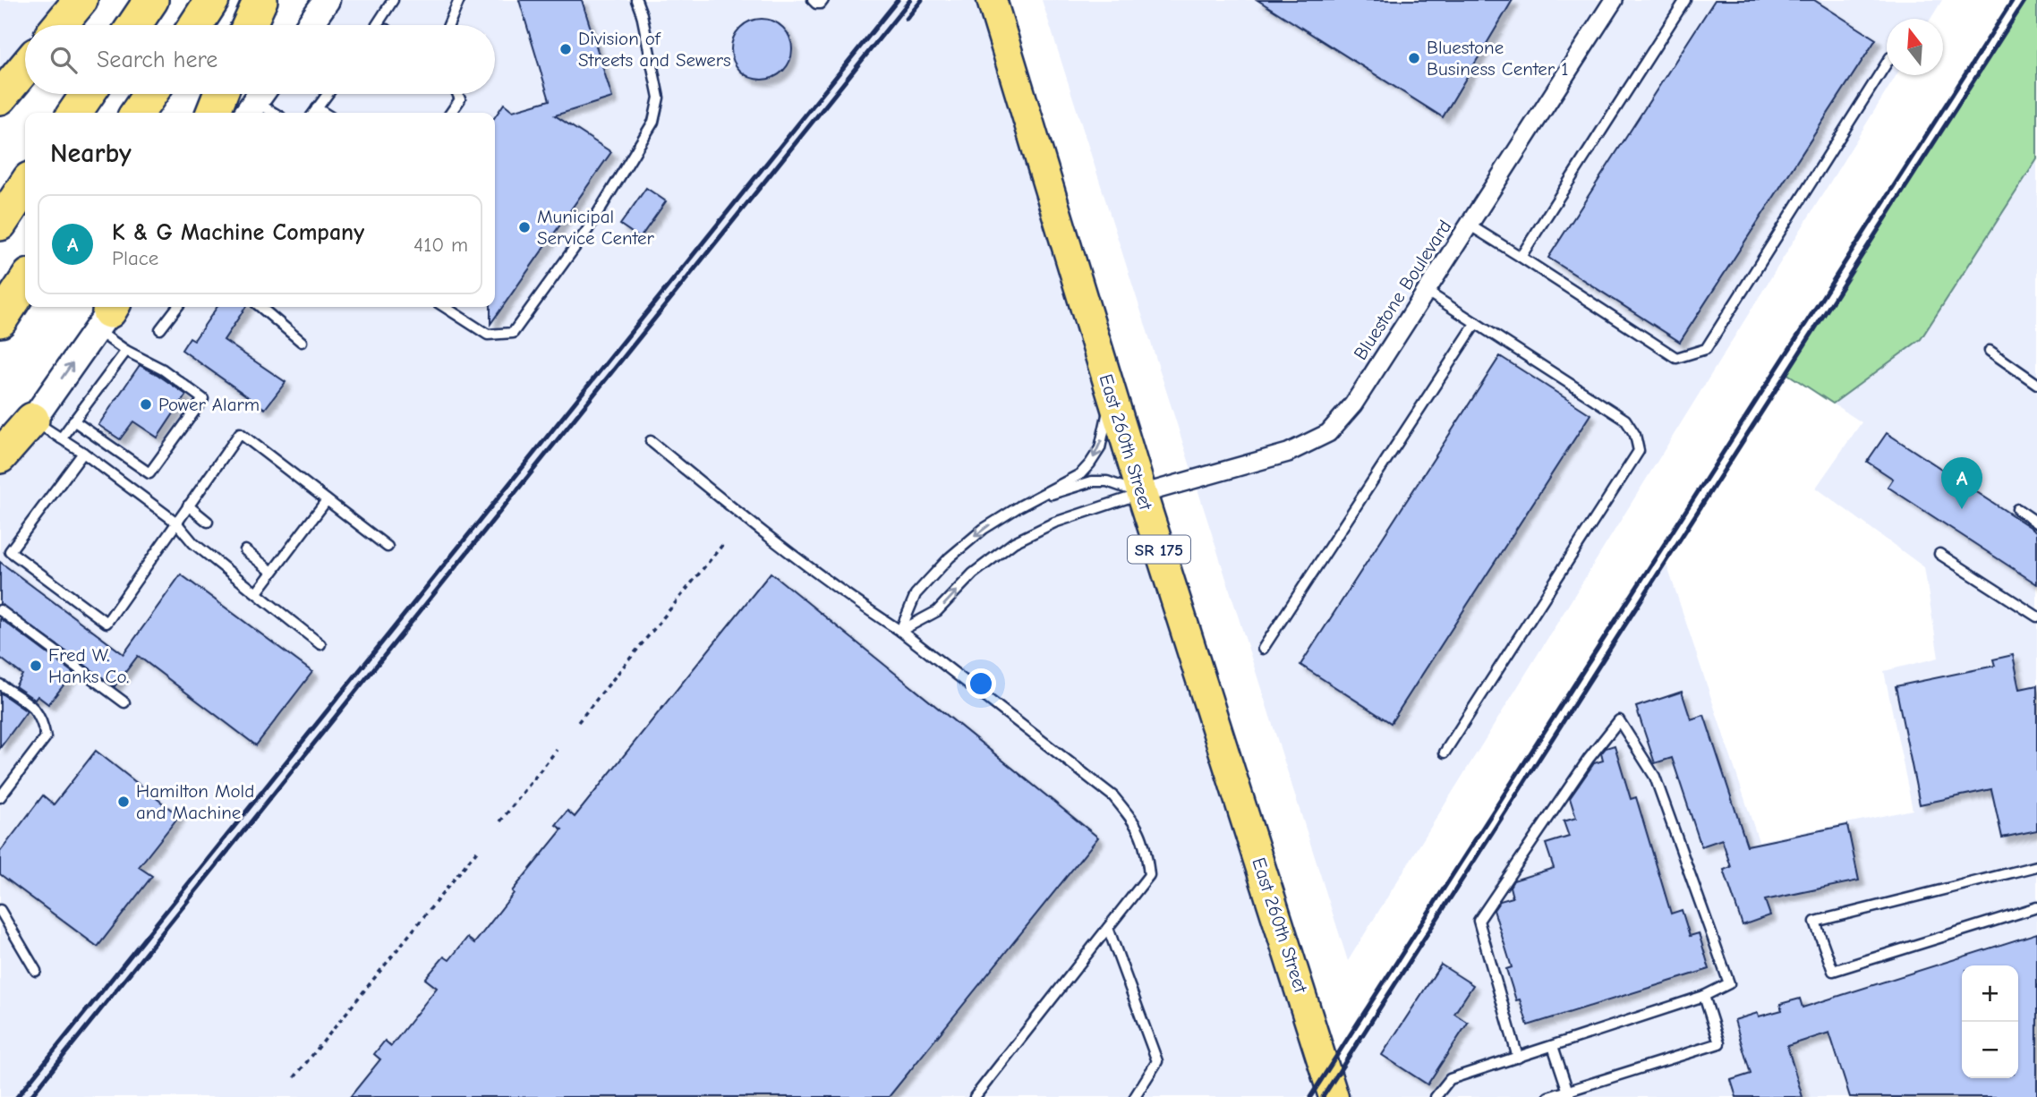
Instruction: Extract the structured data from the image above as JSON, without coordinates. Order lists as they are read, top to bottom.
{
  "streets": {
    "main road": ["East 260th Street", "SR 175"],
    "street": ["Bluestone Boulevard"]
  },
  "crossings": [
    ["Bluestone Boulevard", "East 260th Street"]
  ],
  "places": [
    "Division of Streets and Sewers",
    "Bluestone Business Center 1",
    "Municipal Service Center",
    "Power Alarm",
    "Fred W. Hanks Co.",
    "Hamilton Mold and Machine"
  ],
  "north": "top",
  "page": {
    "search": "Search here",
    "heading": "Nearby",
    "list": [
      {
        "mark": "A",
        "name": "K & G Machine Company",
        "note": "Place",
        "value": "410 m"
      }
    ],
    "pins": "A",
    "map_buttons": ["+", "−"]
  }
}
